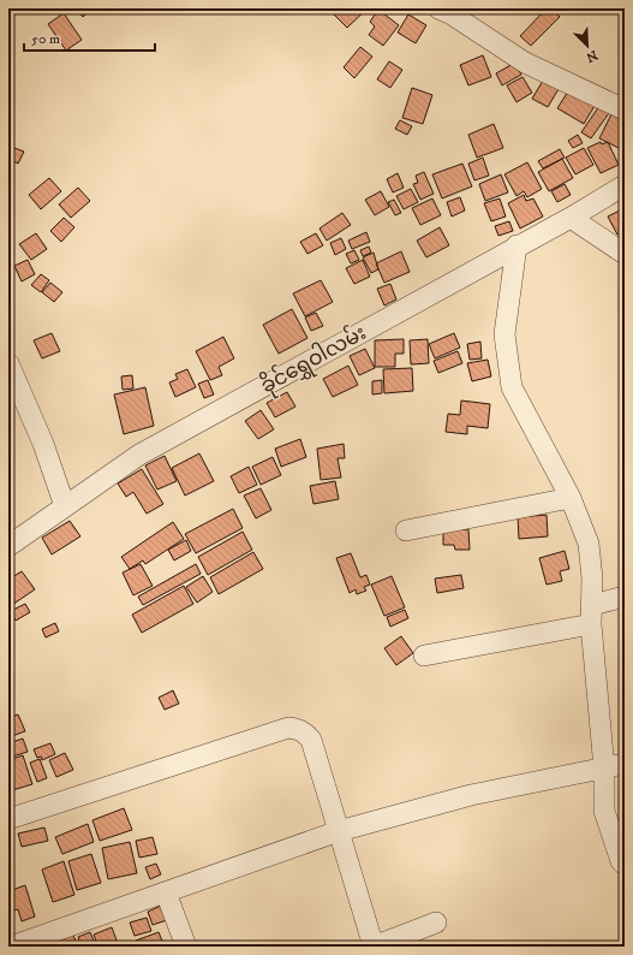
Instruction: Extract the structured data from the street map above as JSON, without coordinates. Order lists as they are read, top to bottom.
{
  "streets": {
    "street": ["ခိုင်ရွှေဝါလမ်း"]
  },
  "scale_bar": "50 m",
  "north": "bottom right"
}
